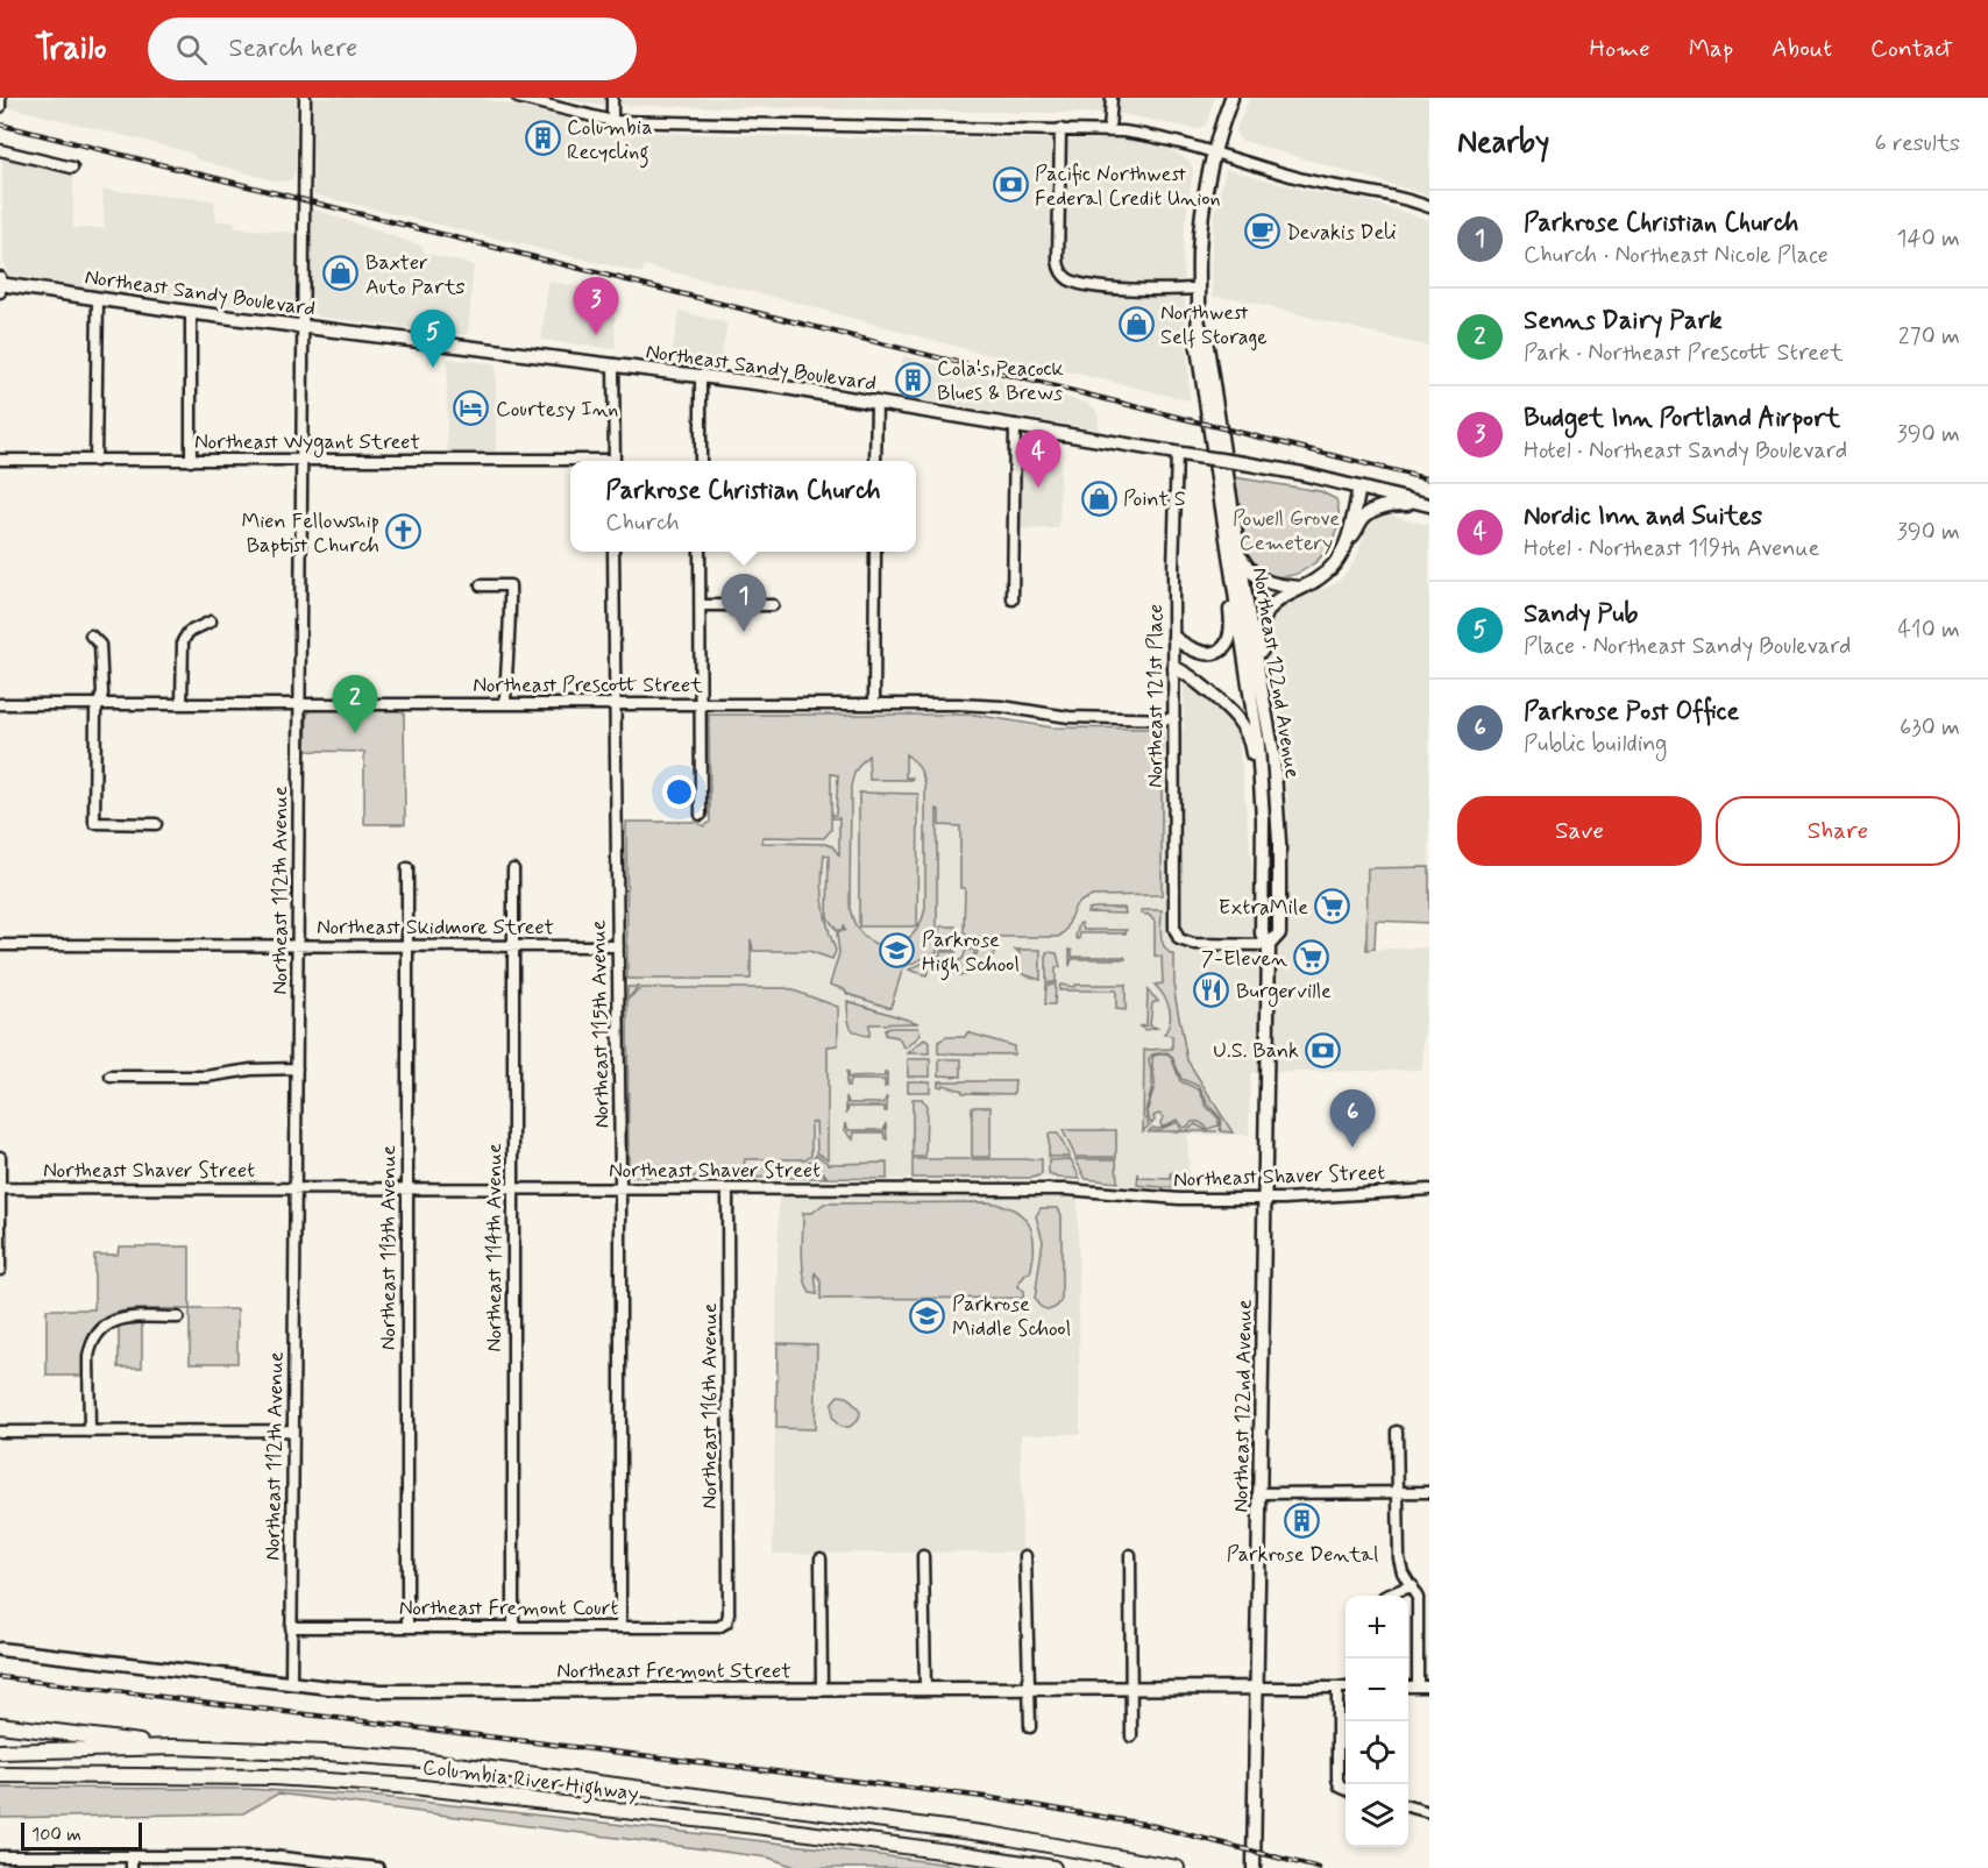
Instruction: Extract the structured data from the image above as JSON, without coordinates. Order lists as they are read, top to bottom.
{
  "streets": {
    "highway": ["Columbia River Highway"],
    "main road": ["Northeast Sandy Boulevard", "Northeast 122nd Avenue", "Northeast Fremont Street"],
    "street": [
      "Northeast Wygant Street",
      "Northeast Prescott Street",
      "Northeast 121st Place",
      "Northeast 112th Avenue",
      "Northeast Skidmore Street",
      "Northeast 115th Avenue",
      "Northeast Shaver Street",
      "Northeast 113th Avenue",
      "Northeast 114th Avenue",
      "Northeast 116th Avenue",
      "Northeast Fremont Court"
    ]
  },
  "crossings": [
    ["Northeast Sandy Boulevard", "Northeast 121st Place"],
    ["Northeast Sandy Boulevard", "Northeast 112th Avenue"],
    ["Northeast Wygant Street", "Northeast 112th Avenue"],
    ["Northeast 122nd Avenue", "Northeast 121st Place"],
    ["Northeast 122nd Avenue", "Northeast Shaver Street"],
    ["Northeast 122nd Avenue", "Northeast Fremont Street"],
    ["Northeast Prescott Street", "Northeast 121st Place"],
    ["Northeast Prescott Street", "Northeast 112th Avenue"],
    ["Northeast Prescott Street", "Northeast 115th Avenue"],
    ["Northeast 112th Avenue", "Northeast Skidmore Street"],
    ["Northeast 112th Avenue", "Northeast Shaver Street"],
    ["Northeast 112th Avenue", "Northeast Fremont Court"],
    ["Northeast 112th Avenue", "Northeast Fremont Street"],
    ["Northeast Skidmore Street", "Northeast 115th Avenue"],
    ["Northeast Skidmore Street", "Northeast 113th Avenue"],
    ["Northeast Skidmore Street", "Northeast 114th Avenue"],
    ["Northeast 115th Avenue", "Northeast Shaver Street"],
    ["Northeast 115th Avenue", "Northeast Fremont Court"],
    ["Northeast Shaver Street", "Northeast 113th Avenue"],
    ["Northeast Shaver Street", "Northeast 114th Avenue"],
    ["Northeast Shaver Street", "Northeast 116th Avenue"],
    ["Northeast 113th Avenue", "Northeast Fremont Court"],
    ["Northeast 114th Avenue", "Northeast Fremont Court"],
    ["Northeast 116th Avenue", "Northeast Fremont Court"]
  ],
  "parks": ["Powell Grove Cemetery"],
  "places": {
    "building": ["Columbia Recycling", "Cola's Peacock Blues & Brews", "Parkrose Dental"],
    "bank": ["Pacific Northwest Federal Credit Union", "U.S. Bank"],
    "cafe": ["Devakis Deli"],
    "shop": ["Baxter Auto Parts", "Northwest Self Storage", "Point S"],
    "hotel": ["Courtesy Inn"],
    "church": ["Mien Fellowship Baptist Church"],
    "supermarket": ["ExtraMile", "7-Eleven"],
    "school or university": ["Parkrose High School", "Parkrose Middle School"],
    "restaurant": ["Burgerville"]
  },
  "scale_bar": "100 m",
  "page": {
    "header": "Trailo",
    "search": "Search here",
    "nav": [
      "Home",
      "Map",
      "About",
      "Contact"
    ],
    "heading": ["Nearby", "6 results"],
    "list": [
      {
        "mark": "1",
        "name": "Parkrose Christian Church",
        "note": "Church · Northeast Nicole Place",
        "value": "140 m"
      },
      {
        "mark": "2",
        "name": "Senns Dairy Park",
        "note": "Park · Northeast Prescott Street",
        "value": "270 m"
      },
      {
        "mark": "3",
        "name": "Budget Inn Portland Airport",
        "note": "Hotel · Northeast Sandy Boulevard",
        "value": "390 m"
      },
      {
        "mark": "4",
        "name": "Nordic Inn and Suites",
        "note": "Hotel · Northeast 119th Avenue",
        "value": "390 m"
      },
      {
        "mark": "5",
        "name": "Sandy Pub",
        "note": "Place · Northeast Sandy Boulevard",
        "value": "410 m"
      },
      {
        "mark": "6",
        "name": "Parkrose Post Office",
        "note": "Public building",
        "value": "630 m"
      }
    ],
    "pins": [
      "3",
      "5",
      "4",
      "1",
      "2",
      "6"
    ],
    "popup": ["Parkrose Christian Church", "Church"],
    "buttons": ["Save", "Share"],
    "map_buttons": ["+", "−"],
    "scale": "100 m"
  }
}
